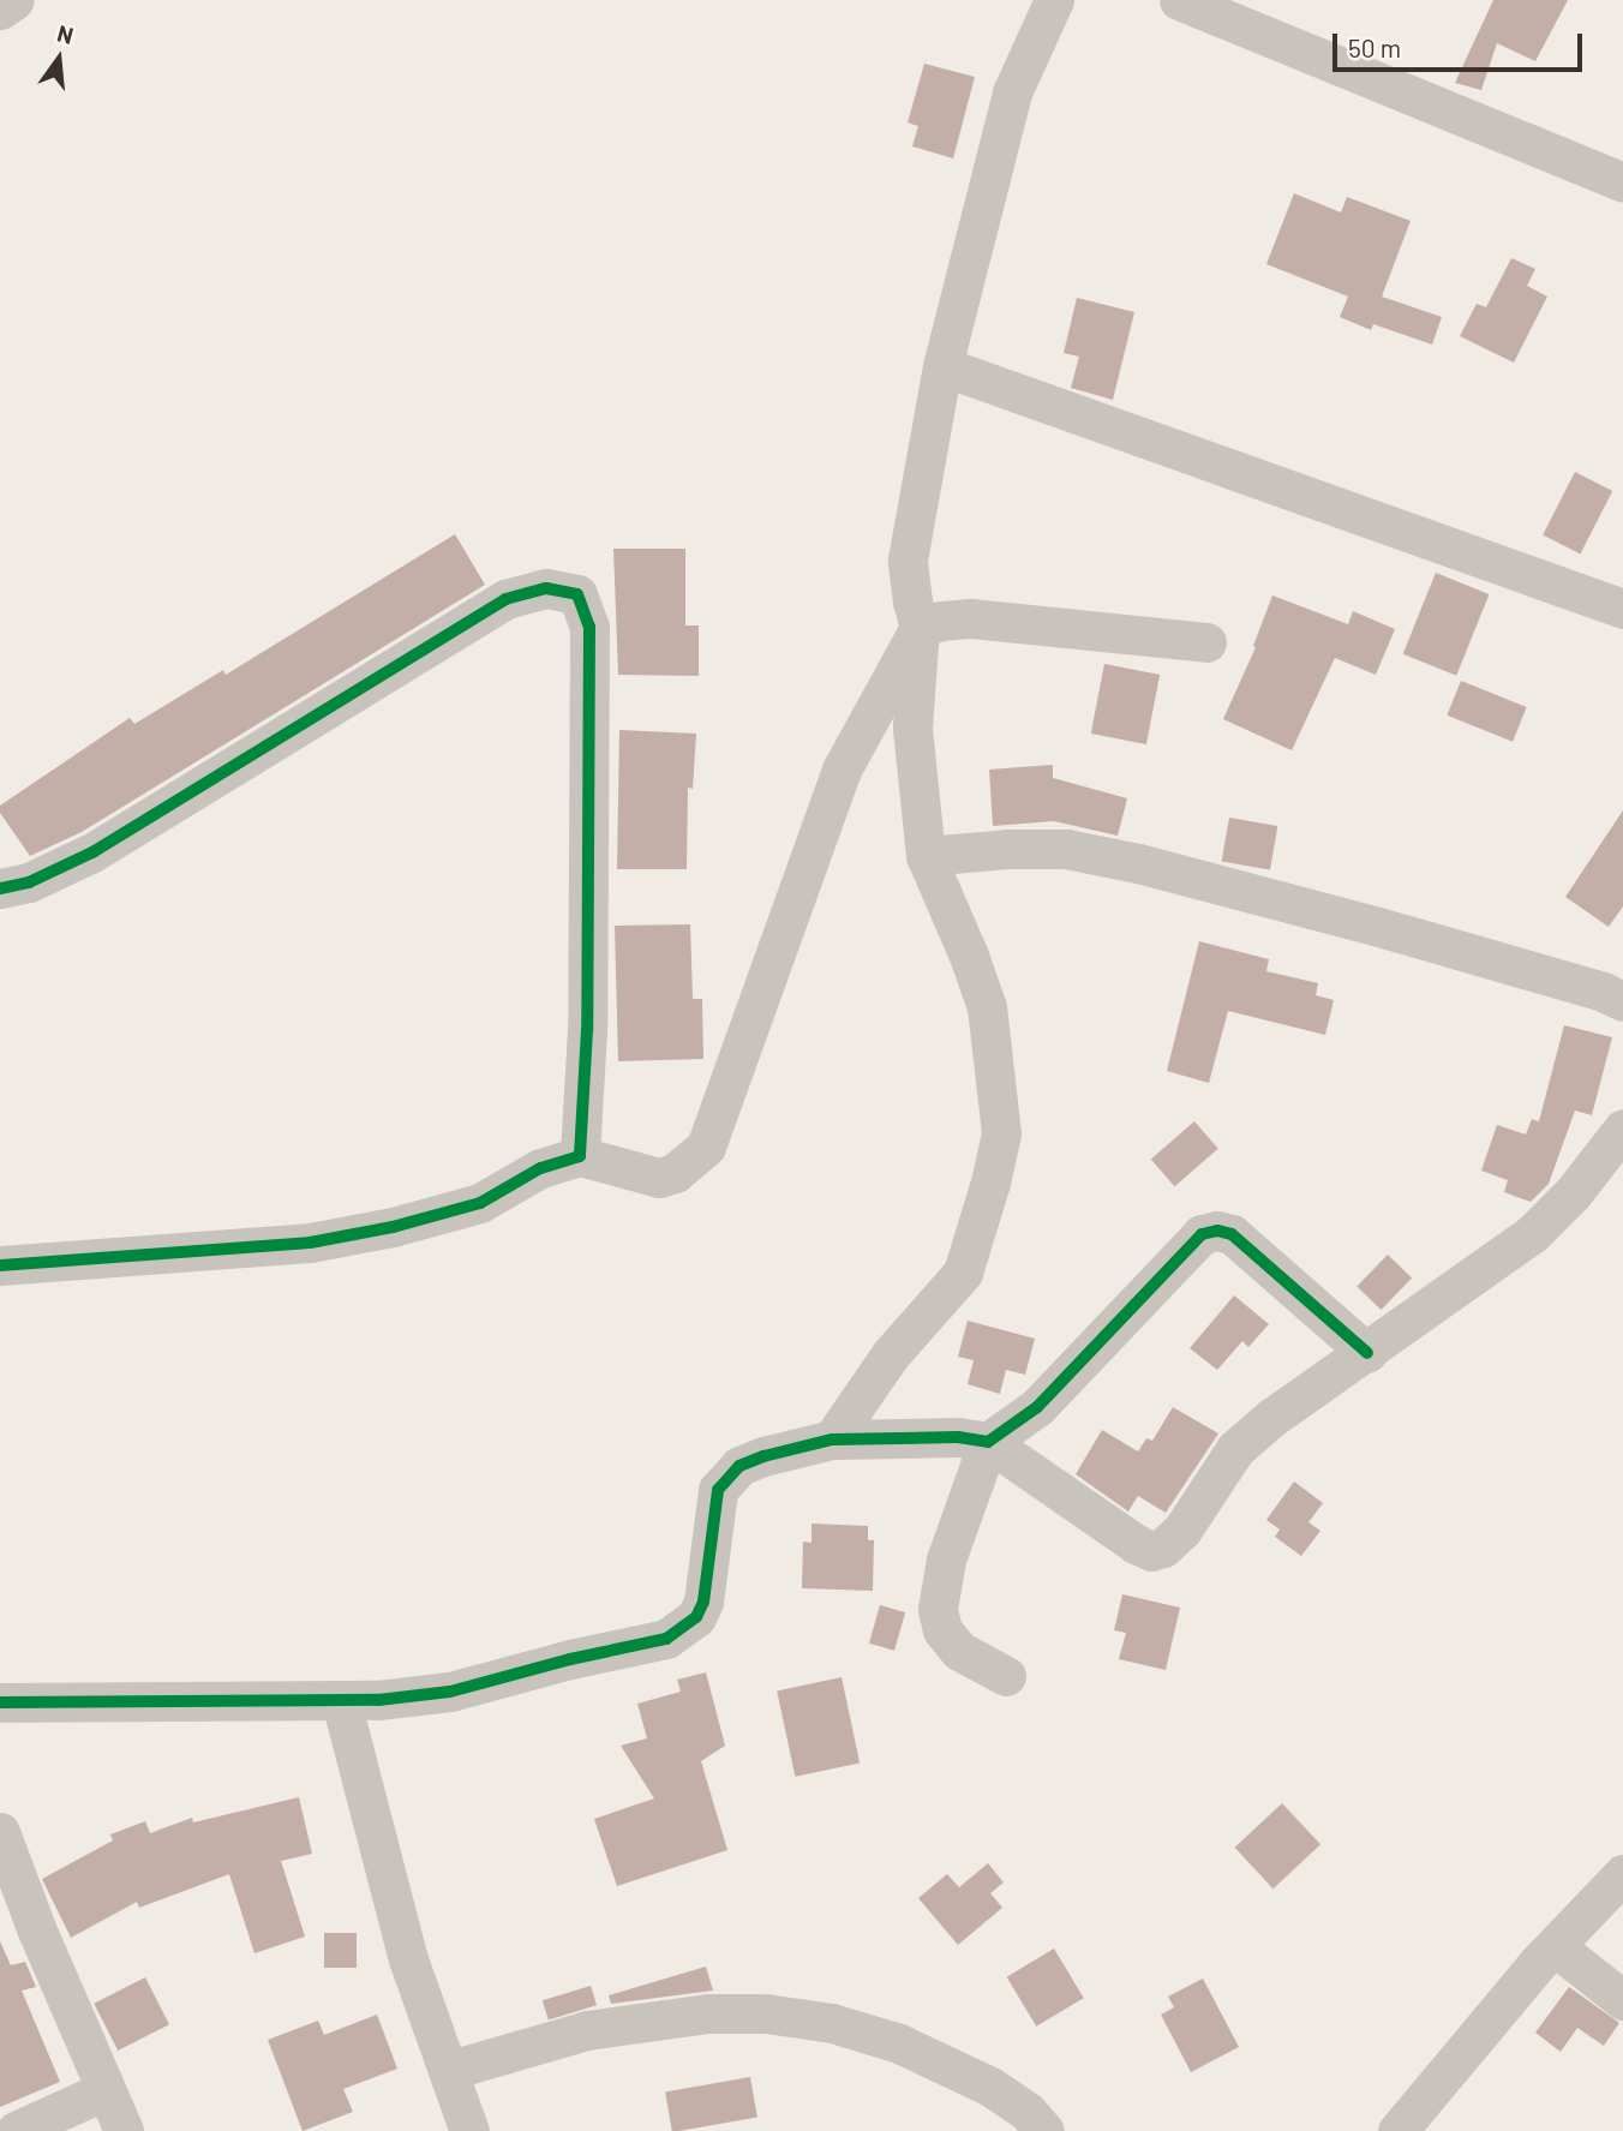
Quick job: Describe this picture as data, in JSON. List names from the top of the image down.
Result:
{
  "scale_bar": "50 m",
  "north": "top"
}
